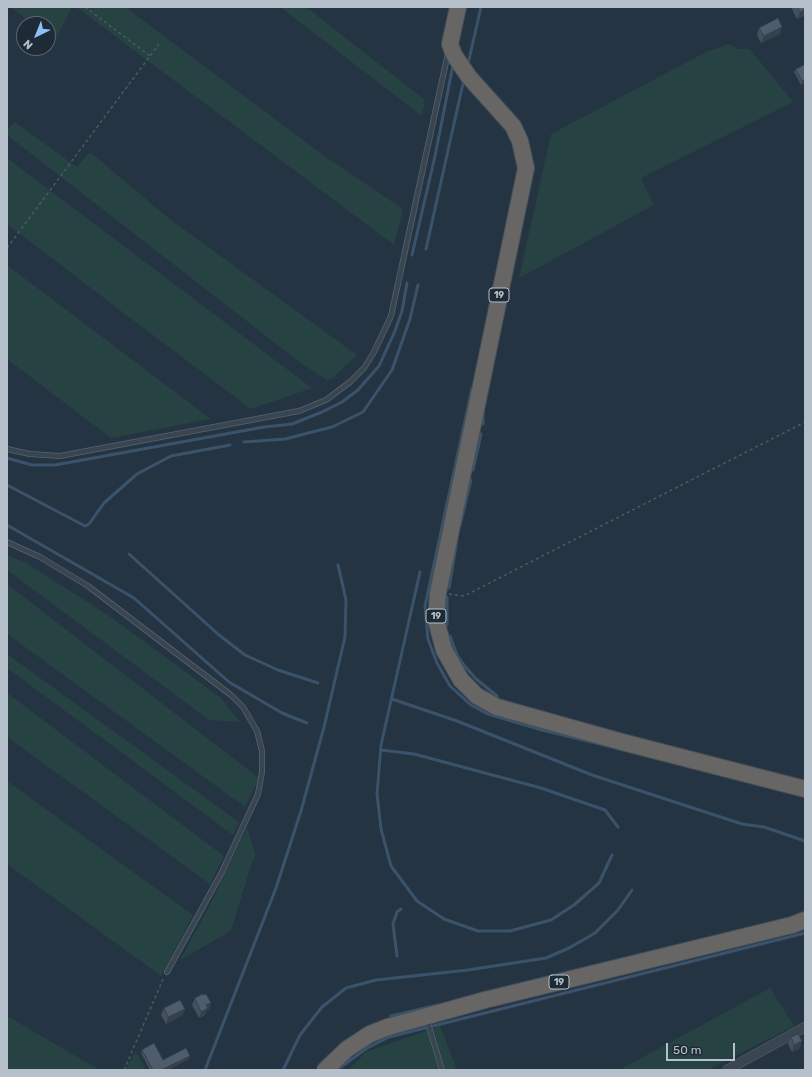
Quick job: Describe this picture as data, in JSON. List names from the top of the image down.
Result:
{
  "streets": {
    "highway": ["19"]
  },
  "scale_bar": "50 m",
  "north": "bottom left"
}
